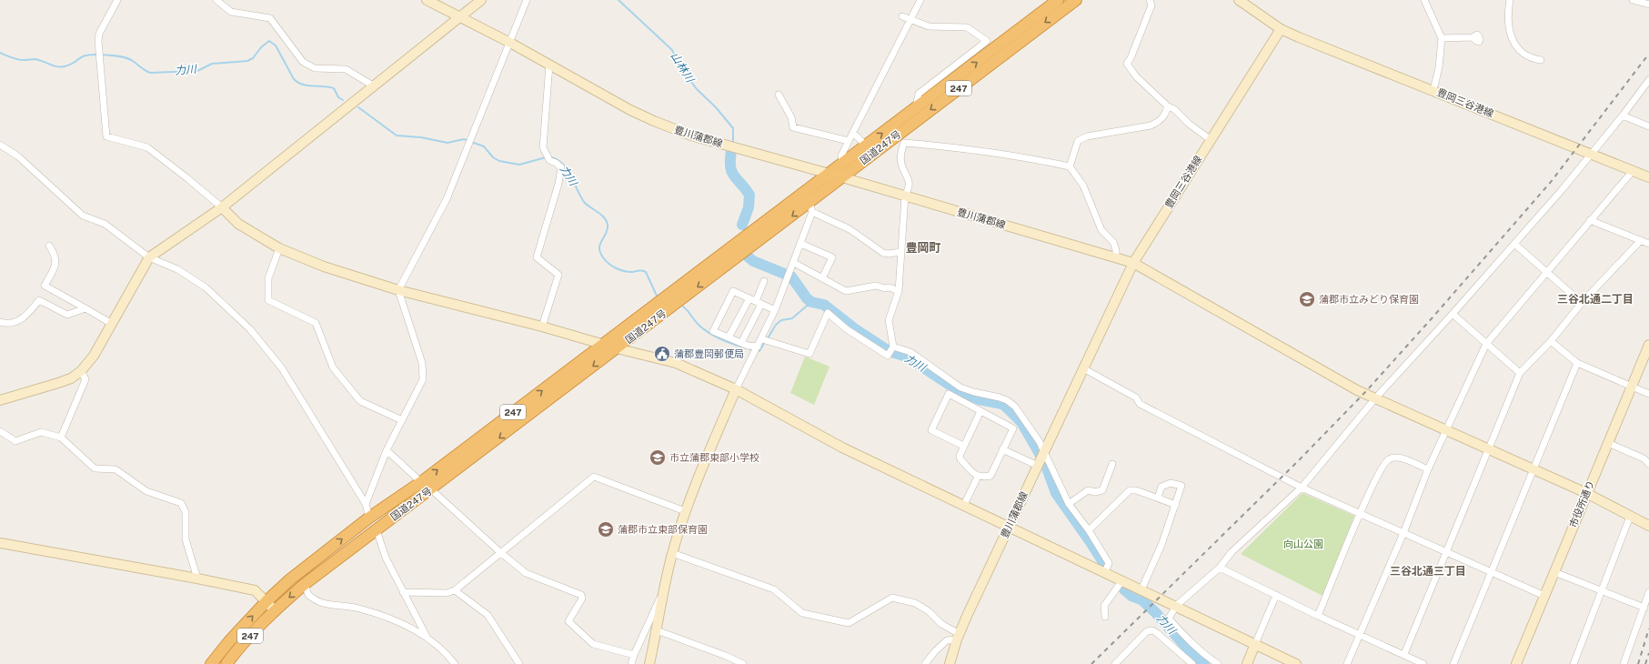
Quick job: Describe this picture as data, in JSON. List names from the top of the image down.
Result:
{
  "streets": {
    "highway": ["247", "国道247号"],
    "street": ["豊岡三谷港線", "豊川蒲郡線", "市役所通り"]
  },
  "crossings": [
    ["豊岡三谷港線", "豊川蒲郡線"],
    ["豊川蒲郡線", "国道247号"]
  ],
  "districts": ["豊岡町", "三谷北通二丁目", "三谷北通三丁目"],
  "water": ["山林川", "力川"],
  "parks": ["向山公園"],
  "places": {
    "school or university": ["蒲郡市立みどり保育園", "市立蒲郡東部小学校", "蒲郡市立東部保育園"],
    "public building": ["蒲郡豊岡郵便局"]
  }
}
